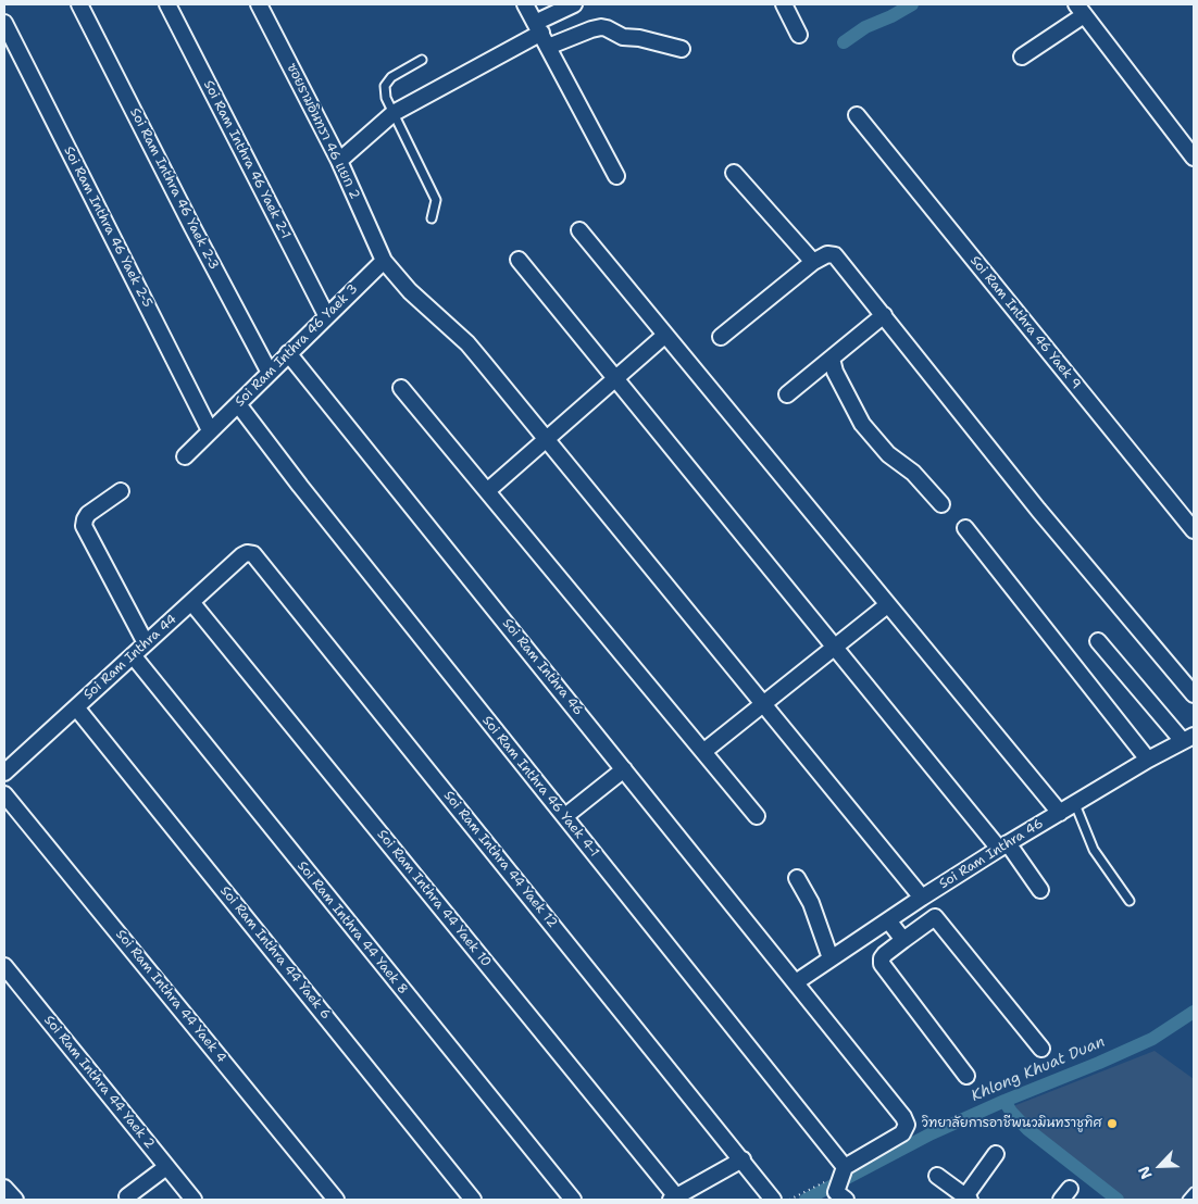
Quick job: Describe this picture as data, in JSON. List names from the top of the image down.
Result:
{
  "streets": {
    "street": [
      "ซอยรามอินทรา 46 แยก 2",
      "Soi Ram Inthra 46 Yaek 2-1",
      "Soi Ram Inthra 46 Yaek 2-3",
      "Soi Ram Inthra 46 Yaek 2-5",
      "Soi Ram Inthra 46 Yaek 9",
      "Soi Ram Inthra 46 Yaek 3",
      "Soi Ram Inthra 44",
      "Soi Ram Inthra 46",
      "Soi Ram Inthra 46 Yaek 4-1",
      "Soi Ram Inthra 44 Yaek 12",
      "Soi Ram Inthra 44 Yaek 10",
      "Soi Ram Inthra 44 Yaek 8",
      "Soi Ram Inthra 44 Yaek 6",
      "Soi Ram Inthra 44 Yaek 4",
      "Soi Ram Inthra 44 Yaek 2"
    ]
  },
  "crossings": [
    ["ซอยรามอินทรา 46 แยก 2", "Soi Ram Inthra 46 Yaek 3"],
    ["ซอยรามอินทรา 46 แยก 2", "Soi Ram Inthra 46"],
    ["Soi Ram Inthra 46 Yaek 2-1", "Soi Ram Inthra 46 Yaek 3"],
    ["Soi Ram Inthra 46 Yaek 2-3", "Soi Ram Inthra 46 Yaek 3"],
    ["Soi Ram Inthra 46 Yaek 2-5", "Soi Ram Inthra 46 Yaek 3"],
    ["Soi Ram Inthra 46 Yaek 3", "Soi Ram Inthra 46"],
    ["Soi Ram Inthra 46 Yaek 3", "Soi Ram Inthra 46 Yaek 4-1"],
    ["Soi Ram Inthra 44", "Soi Ram Inthra 44 Yaek 12"],
    ["Soi Ram Inthra 44", "Soi Ram Inthra 44 Yaek 10"],
    ["Soi Ram Inthra 44", "Soi Ram Inthra 44 Yaek 8"],
    ["Soi Ram Inthra 44", "Soi Ram Inthra 44 Yaek 6"],
    ["Soi Ram Inthra 46", "Soi Ram Inthra 46 Yaek 4-1"]
  ],
  "water": ["Khlong Khuat Duan"],
  "places": ["วิทยาลัยการอาชีพนวมินทราชูทิศ"],
  "north": "bottom left"
}
